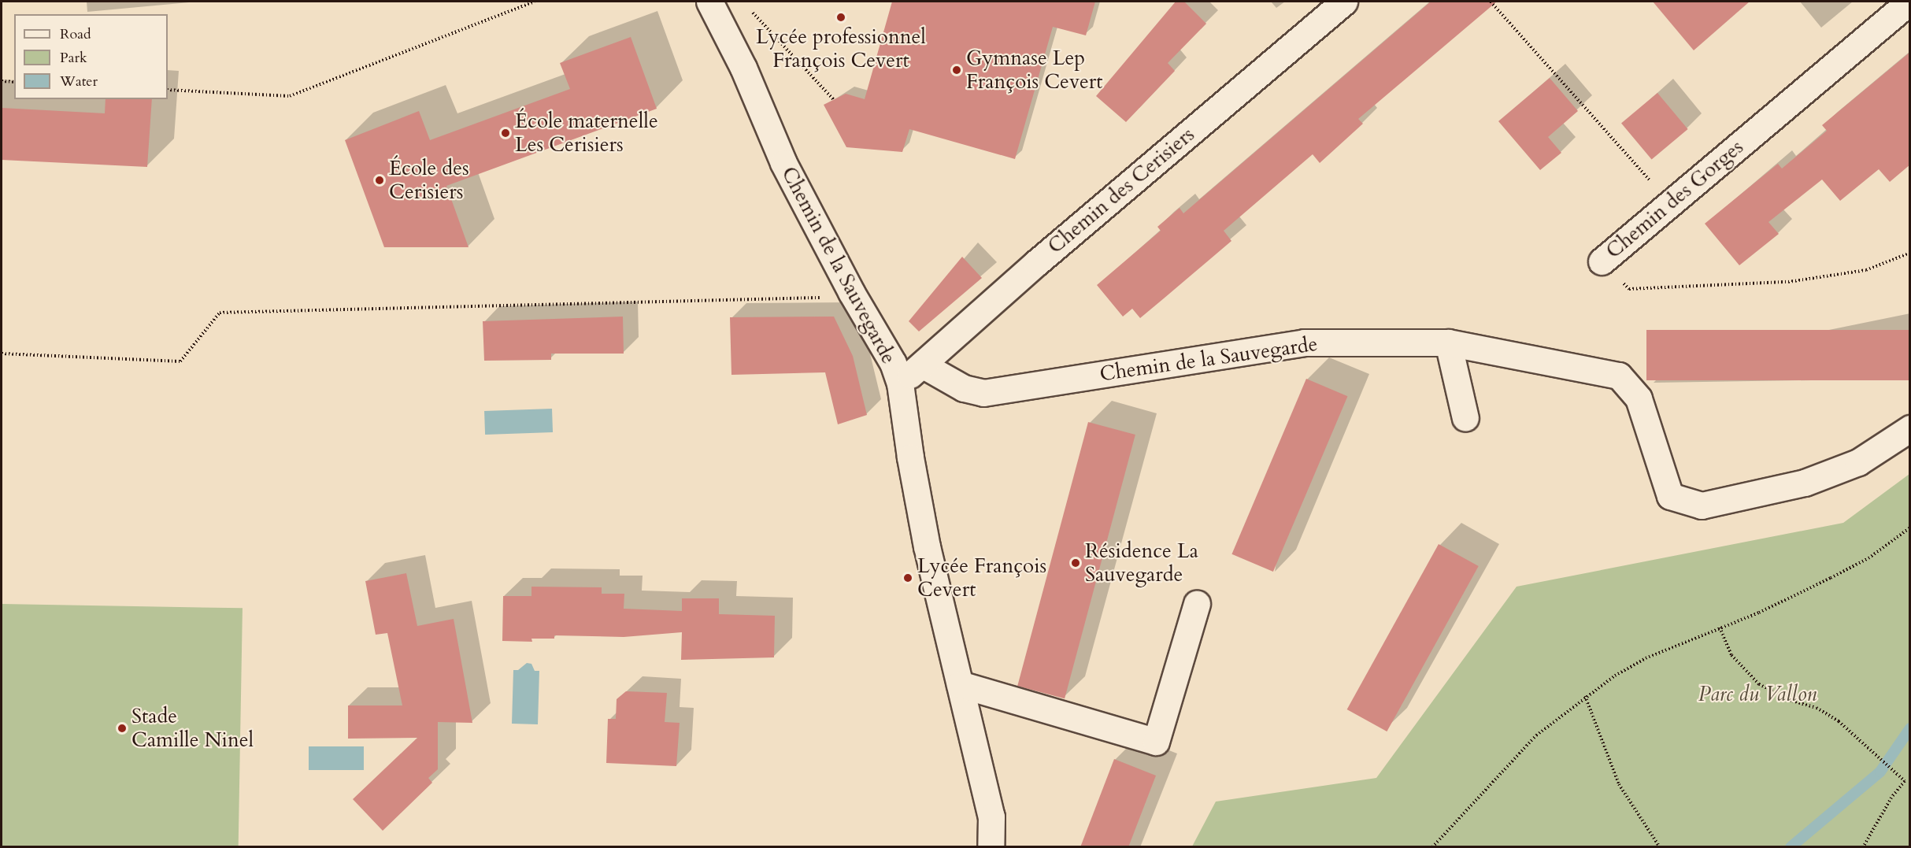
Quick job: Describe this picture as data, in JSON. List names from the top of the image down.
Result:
{
  "streets": {
    "street": ["Chemin des Cerisiers", "Chemin des Gorges", "Chemin de la Sauvegarde"]
  },
  "crossings": [
    ["Chemin des Cerisiers", "Chemin de la Sauvegarde"]
  ],
  "parks": ["Parc du Vallon"],
  "places": [
    "Lycée professionnel François Cevert",
    "Gymnase Lep François Cevert",
    "École maternelle Les Cerisiers",
    "École des Cerisiers",
    "Résidence La Sauvegarde",
    "Lycée François Cevert",
    "Stade Camille Ninel"
  ],
  "legend": ["Road", "Park", "Water"]
}
